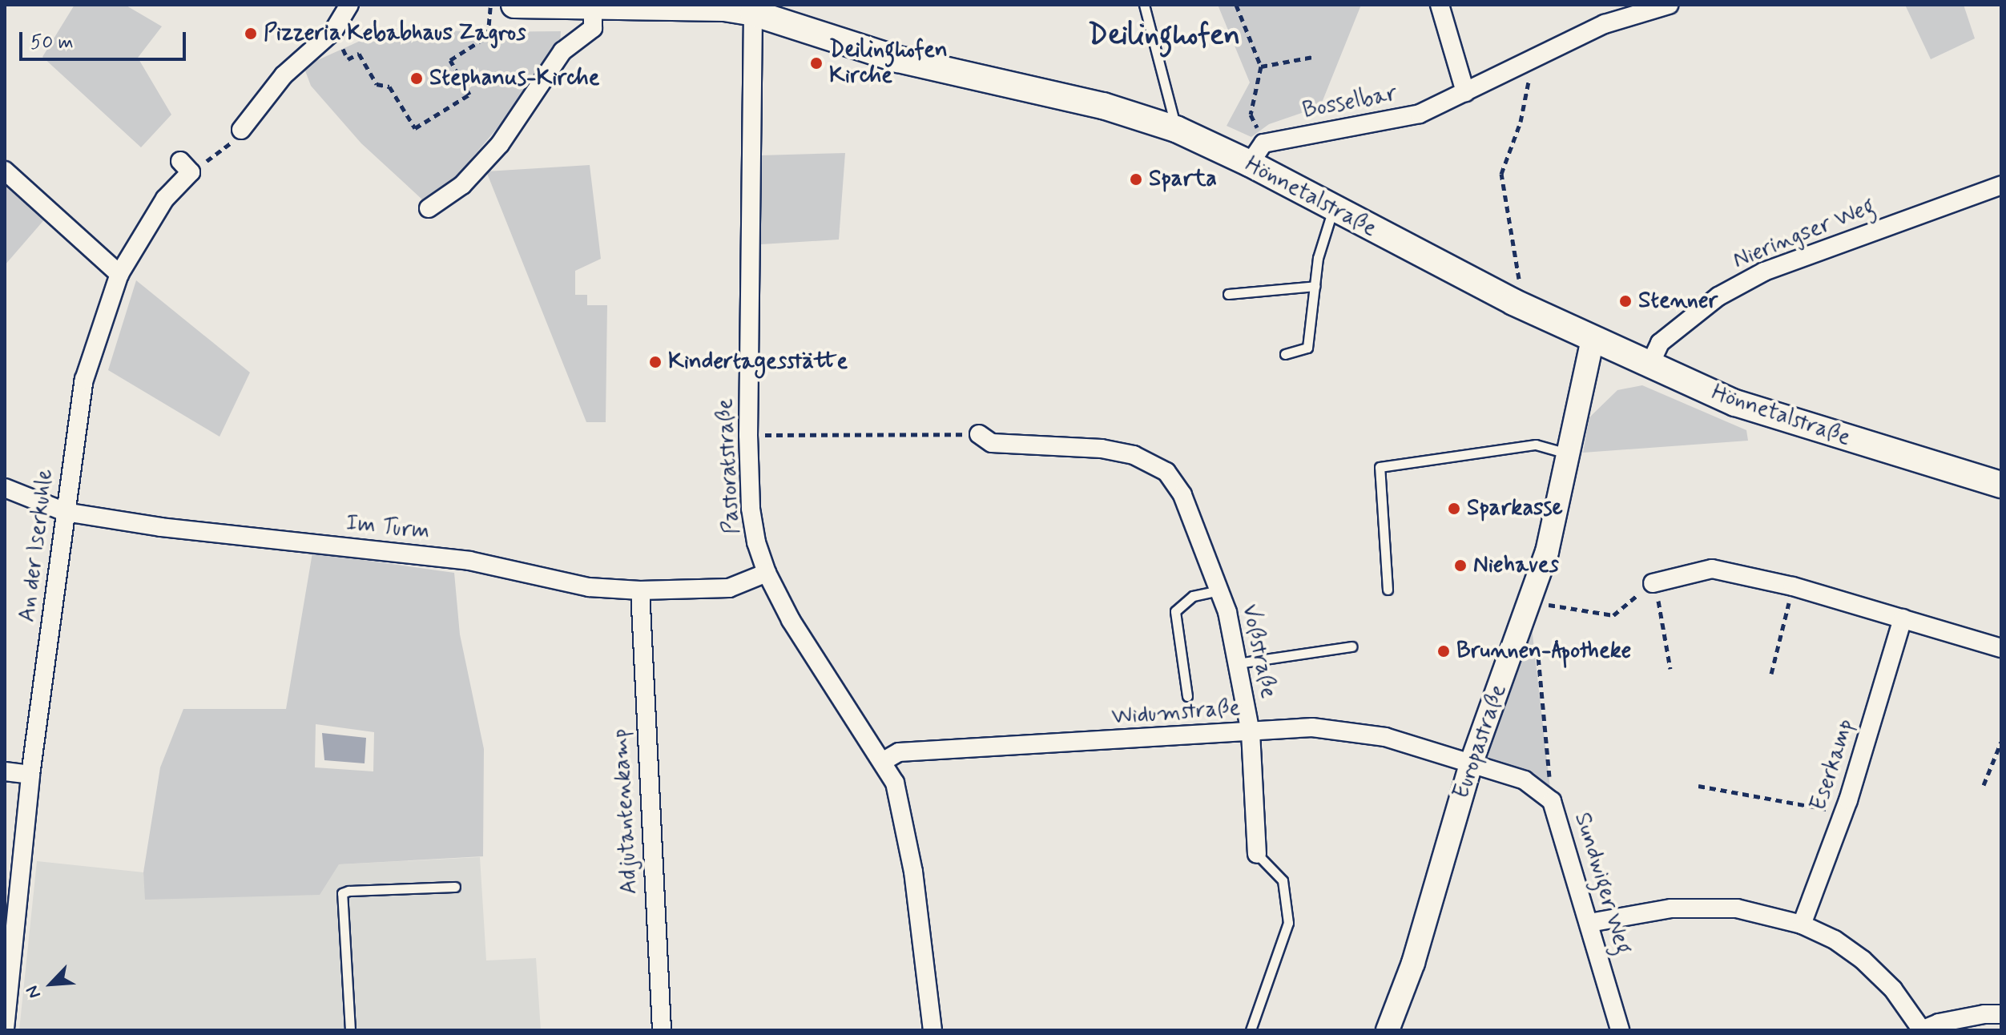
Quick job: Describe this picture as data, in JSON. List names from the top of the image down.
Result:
{
  "streets": {
    "main road": ["Hönnetalstraße"],
    "street": [
      "Bosselbar",
      "Nieringser Weg",
      "Pastoratstraße",
      "Im Turm",
      "An der Iserkuhle",
      "Voßstraße",
      "Widumstraße",
      "Europastraße",
      "Eserkamp",
      "Adjutantenkamp",
      "Sundwiger Weg"
    ]
  },
  "crossings": [
    ["Bosselbar", "Hönnetalstraße"],
    ["Hönnetalstraße", "Nieringser Weg"],
    ["Hönnetalstraße", "Pastoratstraße"],
    ["Hönnetalstraße", "Europastraße"],
    ["Pastoratstraße", "Im Turm"],
    ["Pastoratstraße", "Widumstraße"],
    ["Im Turm", "An der Iserkuhle"],
    ["Im Turm", "Adjutantenkamp"],
    ["Voßstraße", "Widumstraße"],
    ["Widumstraße", "Europastraße"],
    ["Widumstraße", "Sundwiger Weg"],
    ["Europastraße", "Sundwiger Weg"]
  ],
  "districts": ["Deilinghofen"],
  "places": [
    "Pizzeria Kebabhaus Zagros",
    "Deilinghofen Kirche",
    "Stephanus-Kirche",
    "Sparta",
    "Stenner",
    "Kindertagesstätte",
    "Sparkasse",
    "Niehaves",
    "Brunnen-Apotheke"
  ],
  "scale_bar": "50 m",
  "north": "bottom left"
}
